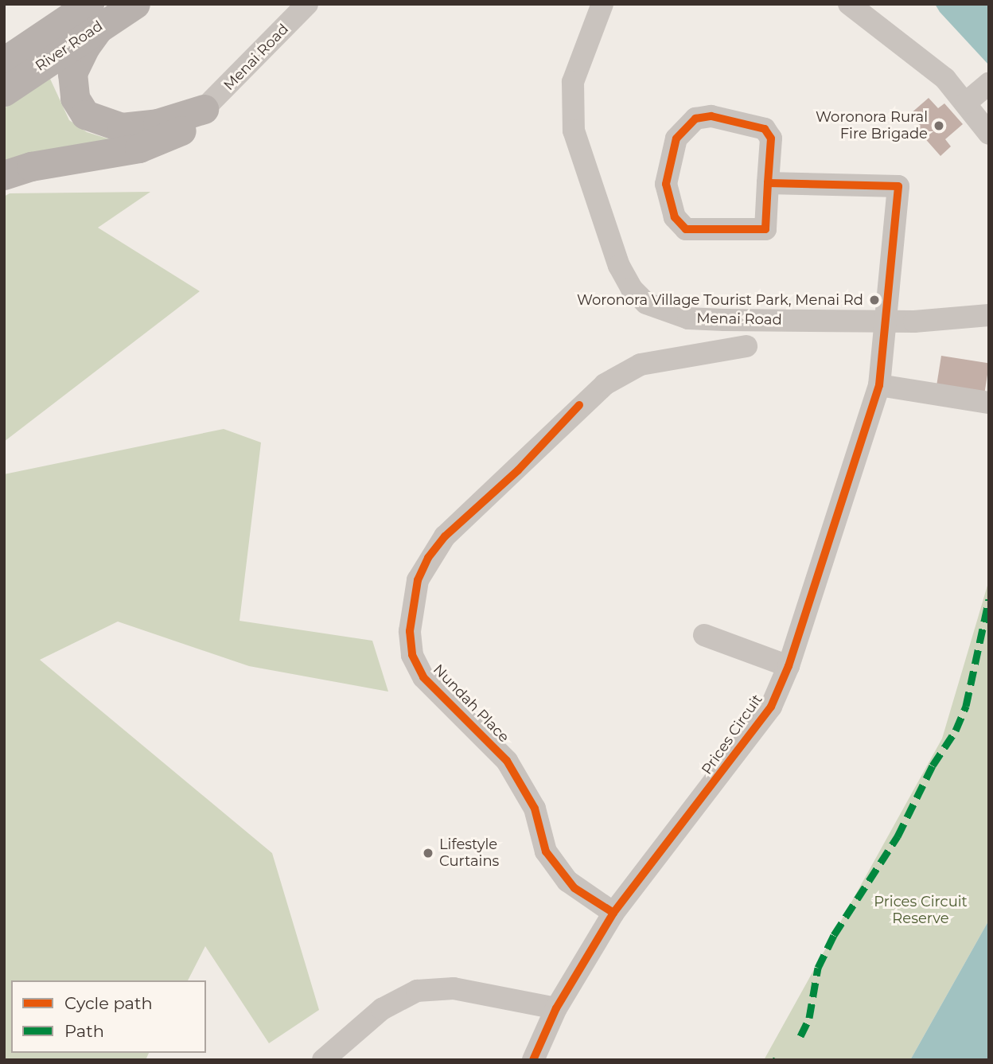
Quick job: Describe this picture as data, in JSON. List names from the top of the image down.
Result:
{
  "streets": {
    "main road": ["River Road"],
    "street": ["Menai Road", "Nundah Place", "Prices Circuit"]
  },
  "crossings": [
    ["Menai Road", "Prices Circuit"],
    ["Nundah Place", "Prices Circuit"]
  ],
  "parks": ["Prices Circuit Reserve"],
  "places": ["Woronora Rural Fire Brigade", "Woronora Village Tourist Park, Menai Rd", "Lifestyle Curtains"],
  "legend": ["Cycle path", "Path"]
}
